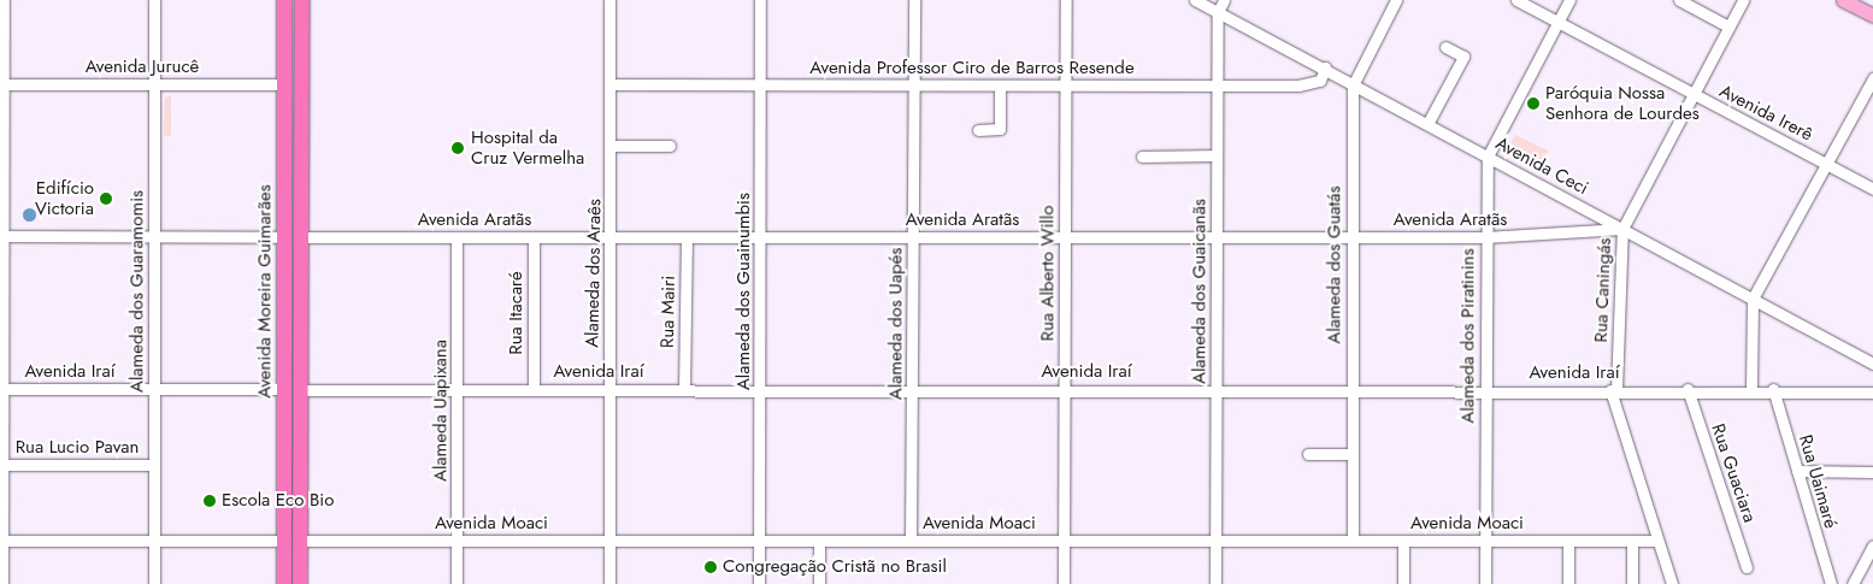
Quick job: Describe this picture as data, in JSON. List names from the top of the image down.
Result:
{
  "streets": {
    "highway": ["Avenida Moreira Guimarães"],
    "street": [
      "Avenida Jurucê",
      "Avenida Professor Ciro de Barros Resende",
      "Avenida Irerê",
      "Avenida Ceci",
      "Avenida Aratãs",
      "Alameda dos Guatás",
      "Alameda dos Araês",
      "Rua Alberto Willo",
      "Rua Caningás",
      "Alameda dos Guaramomis",
      "Alameda dos Guainumbis",
      "Alameda dos Guaicanãs",
      "Rua Mairi",
      "Rua Itacaré",
      "Alameda dos Uapés",
      "Alameda dos Piratinins",
      "Avenida Iraí",
      "Alameda Uapixana",
      "Rua Lucio Pavan",
      "Rua Guaciara",
      "Rua Uaimaré",
      "Avenida Moaci"
    ]
  },
  "crossings": [
    ["Avenida Jurucê", "Alameda dos Guaramomis"],
    ["Avenida Jurucê", "Avenida Moreira Guimarães"],
    ["Avenida Professor Ciro de Barros Resende", "Avenida Ceci"],
    ["Avenida Professor Ciro de Barros Resende", "Alameda dos Araês"],
    ["Avenida Professor Ciro de Barros Resende", "Rua Alberto Willo"],
    ["Avenida Professor Ciro de Barros Resende", "Alameda dos Guainumbis"],
    ["Avenida Professor Ciro de Barros Resende", "Alameda dos Guaicanãs"],
    ["Avenida Professor Ciro de Barros Resende", "Alameda dos Uapés"],
    ["Avenida Irerê", "Alameda dos Piratinins"],
    ["Avenida Ceci", "Avenida Aratãs"],
    ["Avenida Ceci", "Alameda dos Guatás"],
    ["Avenida Ceci", "Rua Caningás"],
    ["Avenida Ceci", "Alameda dos Guaicanãs"],
    ["Avenida Ceci", "Alameda dos Piratinins"],
    ["Avenida Aratãs", "Alameda dos Guatás"],
    ["Avenida Aratãs", "Alameda dos Araês"],
    ["Avenida Aratãs", "Rua Alberto Willo"],
    ["Avenida Aratãs", "Rua Caningás"],
    ["Avenida Aratãs", "Avenida Moreira Guimarães"],
    ["Avenida Aratãs", "Alameda dos Guainumbis"],
    ["Avenida Aratãs", "Alameda dos Guaicanãs"],
    ["Avenida Aratãs", "Rua Mairi"],
    ["Avenida Aratãs", "Rua Itacaré"],
    ["Avenida Aratãs", "Alameda dos Uapés"],
    ["Avenida Aratãs", "Alameda dos Piratinins"],
    ["Avenida Aratãs", "Alameda Uapixana"],
    ["Alameda dos Guatás", "Avenida Iraí"],
    ["Alameda dos Guatás", "Avenida Moaci"],
    ["Alameda dos Araês", "Avenida Iraí"],
    ["Alameda dos Araês", "Avenida Moaci"],
    ["Rua Alberto Willo", "Avenida Iraí"],
    ["Rua Alberto Willo", "Avenida Moaci"],
    ["Rua Caningás", "Avenida Iraí"],
    ["Rua Caningás", "Avenida Moaci"],
    ["Alameda dos Guaramomis", "Avenida Iraí"],
    ["Alameda dos Guaramomis", "Rua Lucio Pavan"],
    ["Alameda dos Guaramomis", "Avenida Moaci"],
    ["Avenida Moreira Guimarães", "Avenida Iraí"],
    ["Avenida Moreira Guimarães", "Avenida Moaci"],
    ["Alameda dos Guainumbis", "Avenida Iraí"],
    ["Alameda dos Guainumbis", "Avenida Moaci"],
    ["Alameda dos Guaicanãs", "Avenida Iraí"],
    ["Alameda dos Guaicanãs", "Avenida Moaci"],
    ["Rua Mairi", "Avenida Iraí"],
    ["Rua Itacaré", "Avenida Iraí"],
    ["Alameda dos Uapés", "Avenida Iraí"],
    ["Alameda dos Uapés", "Avenida Moaci"],
    ["Alameda dos Piratinins", "Avenida Iraí"],
    ["Alameda dos Piratinins", "Avenida Moaci"],
    ["Avenida Iraí", "Alameda Uapixana"],
    ["Avenida Iraí", "Rua Guaciara"],
    ["Avenida Iraí", "Rua Uaimaré"],
    ["Alameda Uapixana", "Avenida Moaci"]
  ],
  "places": [
    "Paróquia Nossa Senhora de Lourdes",
    "Hospital da Cruz Vermelha",
    "Edifício Victoria",
    "Escola Eco Bio",
    "Congregação Cristã no Brasil"
  ]
}
